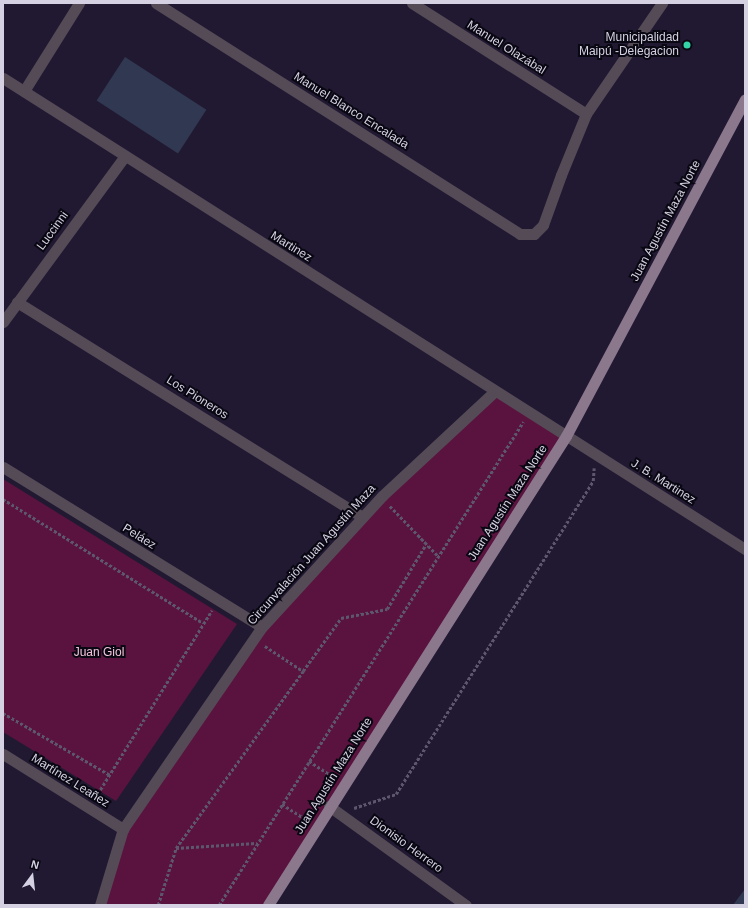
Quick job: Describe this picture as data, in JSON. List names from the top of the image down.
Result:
{
  "streets": {
    "main road": ["Juan Agustín Maza Norte"],
    "street": [
      "Manuel Olazábal",
      "Manuel Blanco Encalada",
      "Luccinni",
      "Martinez",
      "Los Pioneros",
      "J. B. Martinez",
      "Peláez",
      "Circunvalación Juan Agustín Maza",
      "Martínez Leañez",
      "Dionisio Herrero"
    ]
  },
  "crossings": [
    ["Manuel Olazábal", "Manuel Blanco Encalada"],
    ["Juan Agustín Maza Norte", "Martinez"],
    ["Juan Agustín Maza Norte", "J. B. Martinez"],
    ["Juan Agustín Maza Norte", "Dionisio Herrero"],
    ["Luccinni", "Martinez"],
    ["Luccinni", "Los Pioneros"],
    ["Martinez", "J. B. Martinez"],
    ["Martinez", "Circunvalación Juan Agustín Maza"],
    ["Los Pioneros", "Circunvalación Juan Agustín Maza"],
    ["Peláez", "Circunvalación Juan Agustín Maza"],
    ["Circunvalación Juan Agustín Maza", "Martínez Leañez"]
  ],
  "parks": ["Juan Giol"],
  "places": ["Municipalidad Maipú -Delegacion"],
  "north": "top"
}
